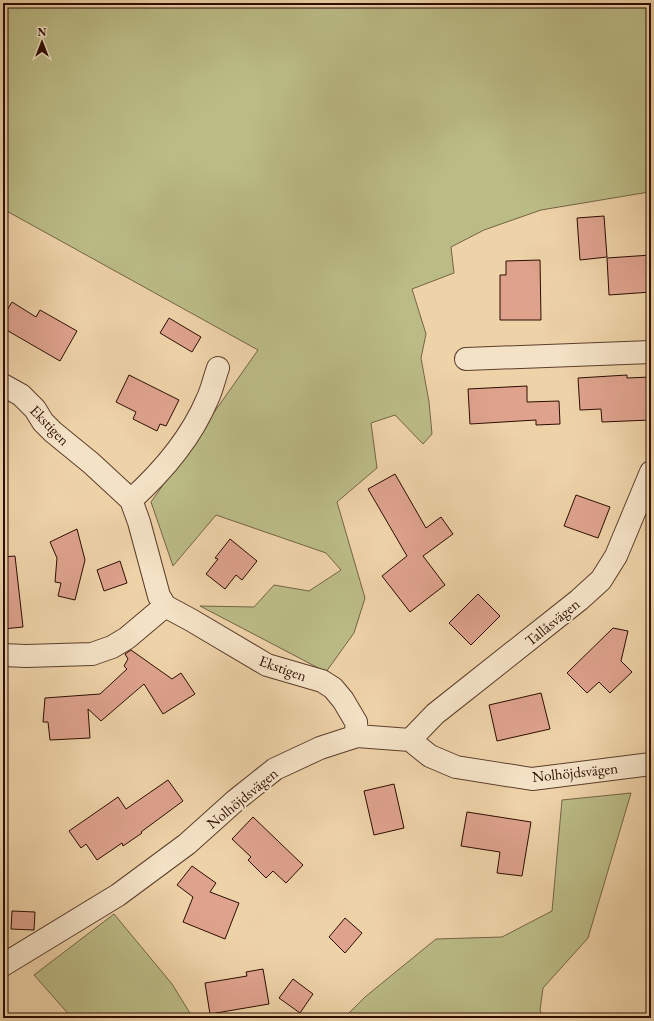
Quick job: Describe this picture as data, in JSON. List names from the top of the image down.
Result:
{
  "streets": {
    "street": ["Ekstigen", "Tallåsvägen", "Nolhöjdsvägen"]
  },
  "crossings": [
    ["Ekstigen", "Nolhöjdsvägen"],
    ["Tallåsvägen", "Nolhöjdsvägen"]
  ],
  "north": "top"
}
